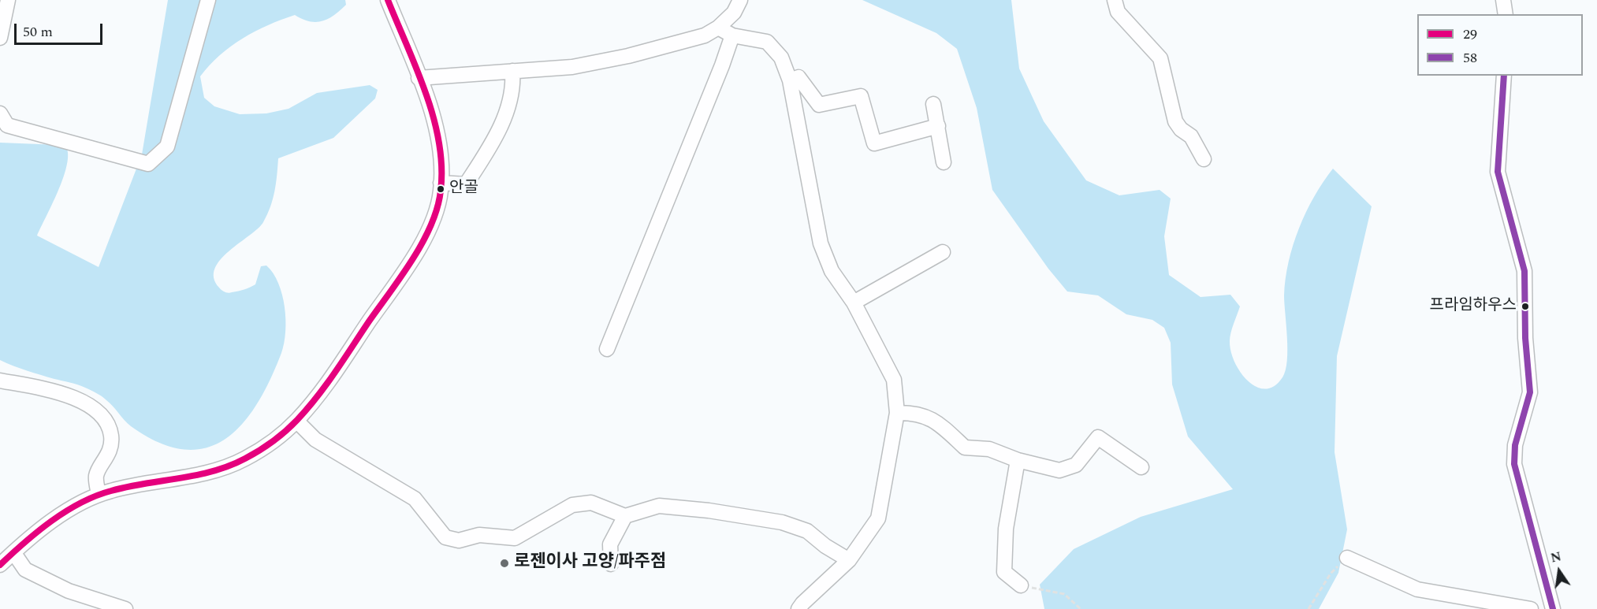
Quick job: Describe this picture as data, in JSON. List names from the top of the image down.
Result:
{
  "places": ["안골", "프라임하우스", "로젠이사 고양/파주점"],
  "lines": ["transit line 29", "transit line 58"],
  "legend": ["29", "58"],
  "scale_bar": "50 m",
  "north": "top"
}
